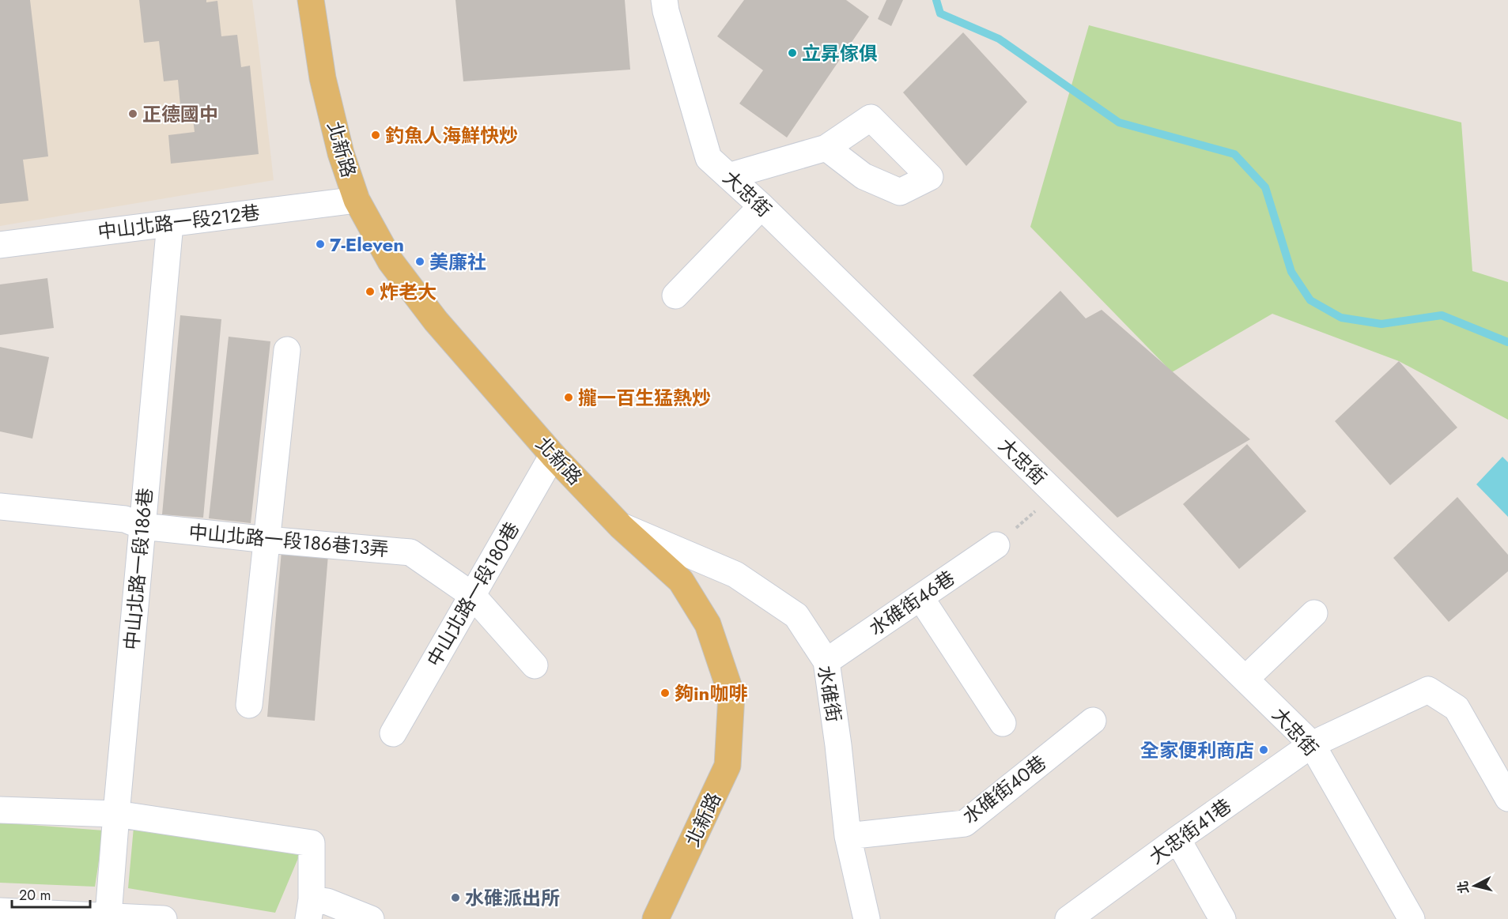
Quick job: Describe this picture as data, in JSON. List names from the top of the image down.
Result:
{
  "streets": {
    "main road": ["北新路"],
    "street": [
      "大忠街",
      "中山北路一段212巷",
      "中山北路一段186巷13弄",
      "中山北路一段186巷",
      "中山北路一段180巷",
      "水碓街46巷",
      "水碓街",
      "水碓街40巷",
      "大忠街41巷"
    ]
  },
  "crossings": [
    ["北新路", "中山北路一段212巷"],
    ["北新路", "中山北路一段180巷"],
    ["北新路", "水碓街"],
    ["大忠街", "大忠街41巷"],
    ["中山北路一段212巷", "中山北路一段186巷"],
    ["中山北路一段186巷13弄", "中山北路一段186巷"],
    ["中山北路一段186巷13弄", "中山北路一段180巷"],
    ["水碓街46巷", "水碓街"],
    ["水碓街", "水碓街40巷"]
  ],
  "places": [
    "立昇傢俱",
    "正德國中",
    "釣魚人海鮮快炒",
    "7-Eleven",
    "美廉社",
    "炸老大",
    "攏一百生猛熱炒",
    "夠in咖啡",
    "全家便利商店",
    "水碓派出所"
  ],
  "scale_bar": "20 m",
  "north": "left"
}
